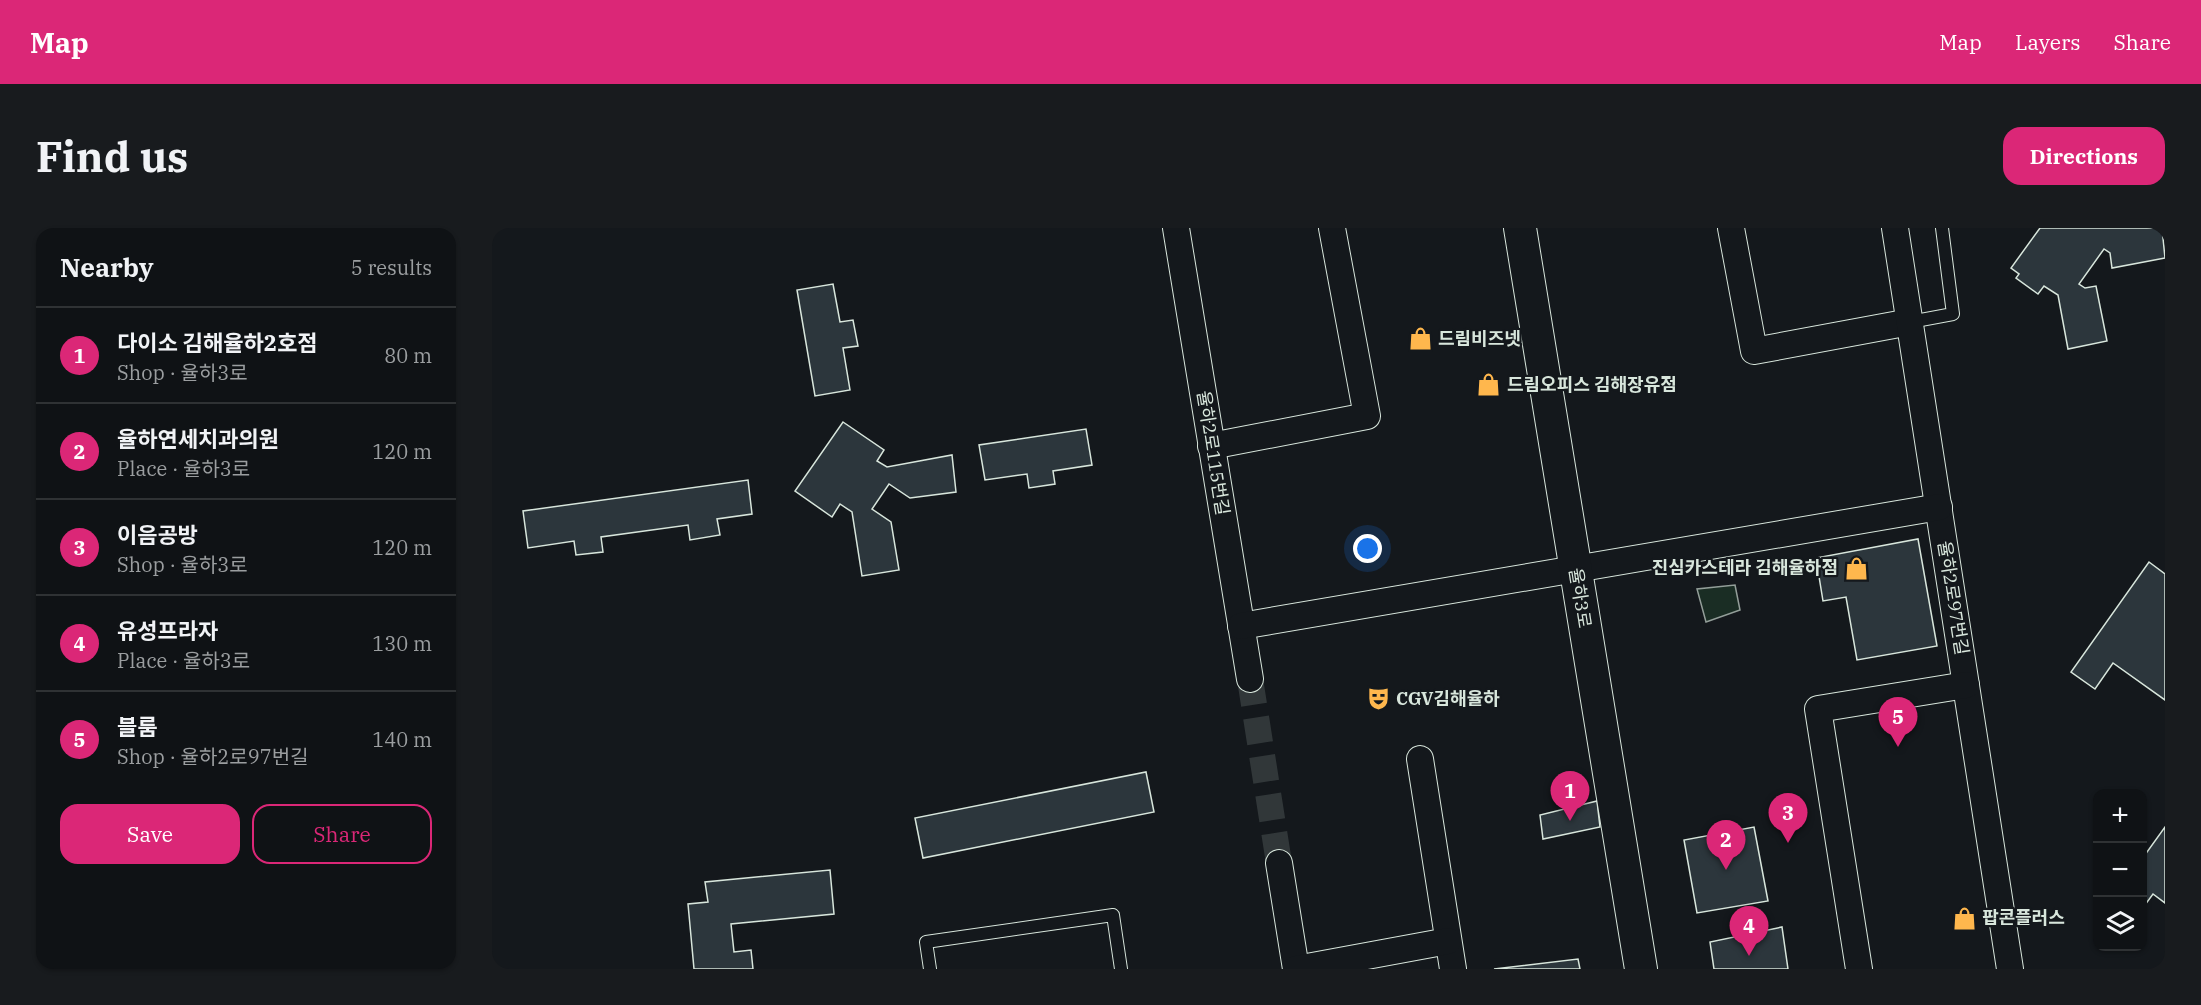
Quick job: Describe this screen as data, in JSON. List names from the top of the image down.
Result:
{
  "streets": {
    "street": ["율하2로115번길", "율하3로", "율하2로97번길"]
  },
  "places": {
    "shop": [
      "드림비즈넷",
      "드림오피스 김해장유점",
      "진심카스테라 김해율하점",
      "팝콘플러스"
    ],
    "theatre": ["CGV김해율하"]
  },
  "page": {
    "header": "Map",
    "nav": ["Map", "Layers", "Share"],
    "buttons": [
      "Directions",
      ["Save", "Share"]
    ],
    "title": "Find us",
    "heading": ["Nearby", "5 results"],
    "list": [
      {
        "mark": "1",
        "name": "다이소 김해율하2호점",
        "note": "Shop · 율하3로",
        "value": "80 m"
      },
      {
        "mark": "2",
        "name": "율하연세치과의원",
        "note": "Place · 율하3로",
        "value": "120 m"
      },
      {
        "mark": "3",
        "name": "이음공방",
        "note": "Shop · 율하3로",
        "value": "120 m"
      },
      {
        "mark": "4",
        "name": "유성프라자",
        "note": "Place · 율하3로",
        "value": "130 m"
      },
      {
        "mark": "5",
        "name": "블룸",
        "note": "Shop · 율하2로97번길",
        "value": "140 m"
      }
    ],
    "pins": [
      "5",
      "1",
      "3",
      "2",
      "4"
    ],
    "map_buttons": ["+", "−"]
  }
}
